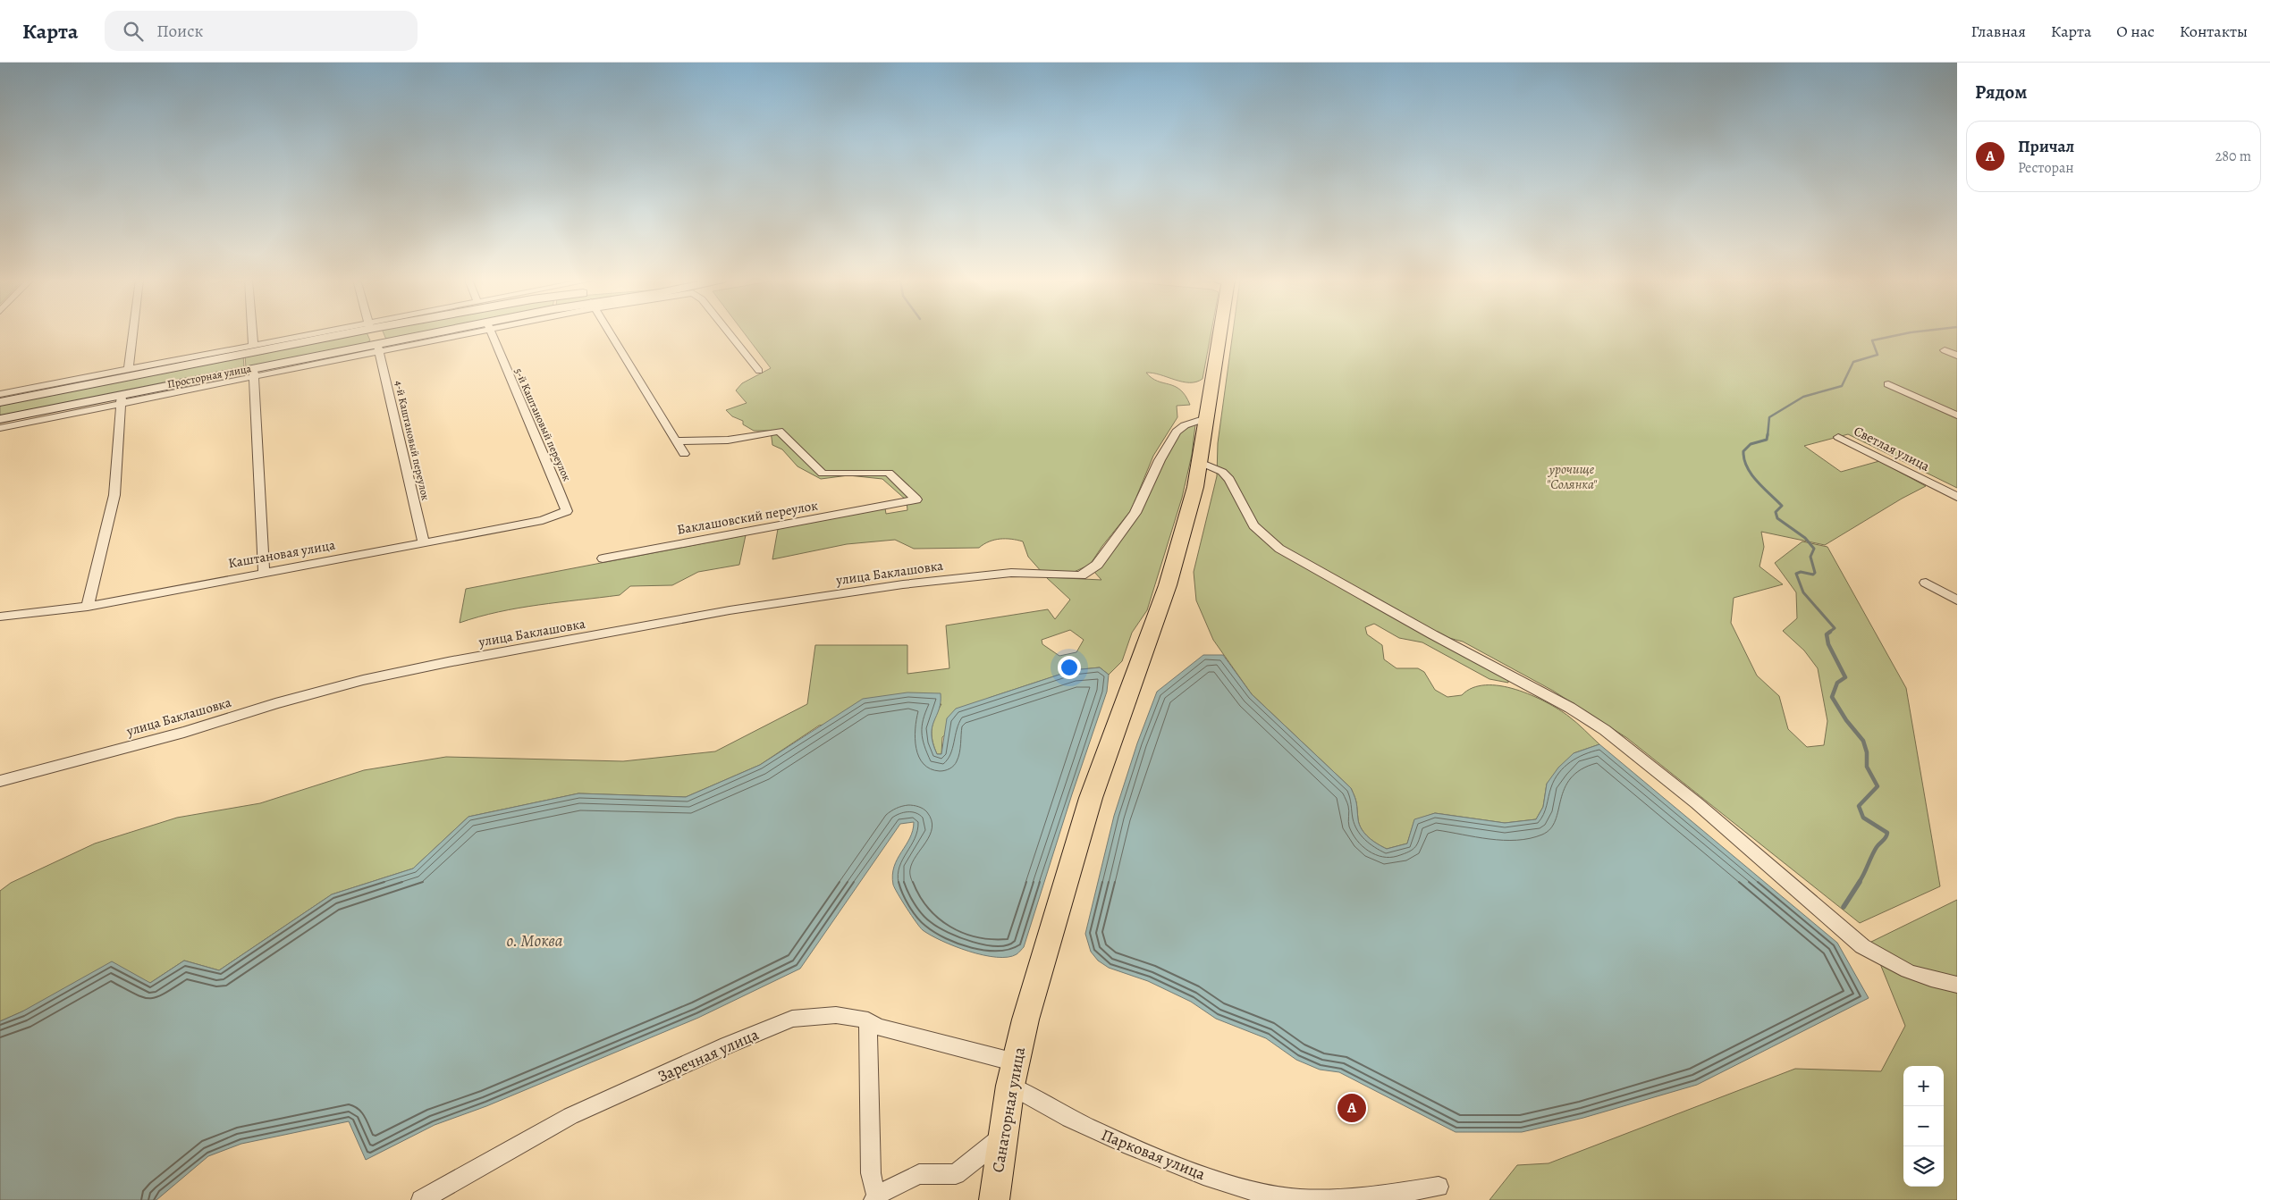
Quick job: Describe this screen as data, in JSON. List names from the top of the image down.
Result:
{
  "streets": {
    "main road": ["Просторная улица", "Санаторная улица"],
    "street": [
      "5-й Каштановый переулок",
      "4-й Каштановый переулок",
      "Светлая улица",
      "Баклашовский переулок",
      "Каштановая улица",
      "улица Баклашовка",
      "Заречная улица",
      "Парковая улица"
    ]
  },
  "crossings": [
    ["Просторная улица", "4-й Каштановый переулок"],
    ["5-й Каштановый переулок", "Каштановая улица"],
    ["4-й Каштановый переулок", "Каштановая улица"],
    ["улица Баклашовка", "Санаторная улица"],
    ["Заречная улица", "Санаторная улица"],
    ["Заречная улица", "Парковая улица"],
    ["Санаторная улица", "Парковая улица"]
  ],
  "water": ["о. Моква"],
  "parks": ["урочище \"Солянка\""],
  "page": {
    "header": "Карта",
    "search": "Поиск",
    "nav": [
      "Главная",
      "Карта",
      "О нас",
      "Контакты"
    ],
    "heading": "Рядом",
    "list": [
      {
        "mark": "A",
        "name": "Причал",
        "note": "Ресторан",
        "value": "280 m"
      }
    ],
    "map_buttons": ["+", "−"],
    "pins": "A"
  }
}
